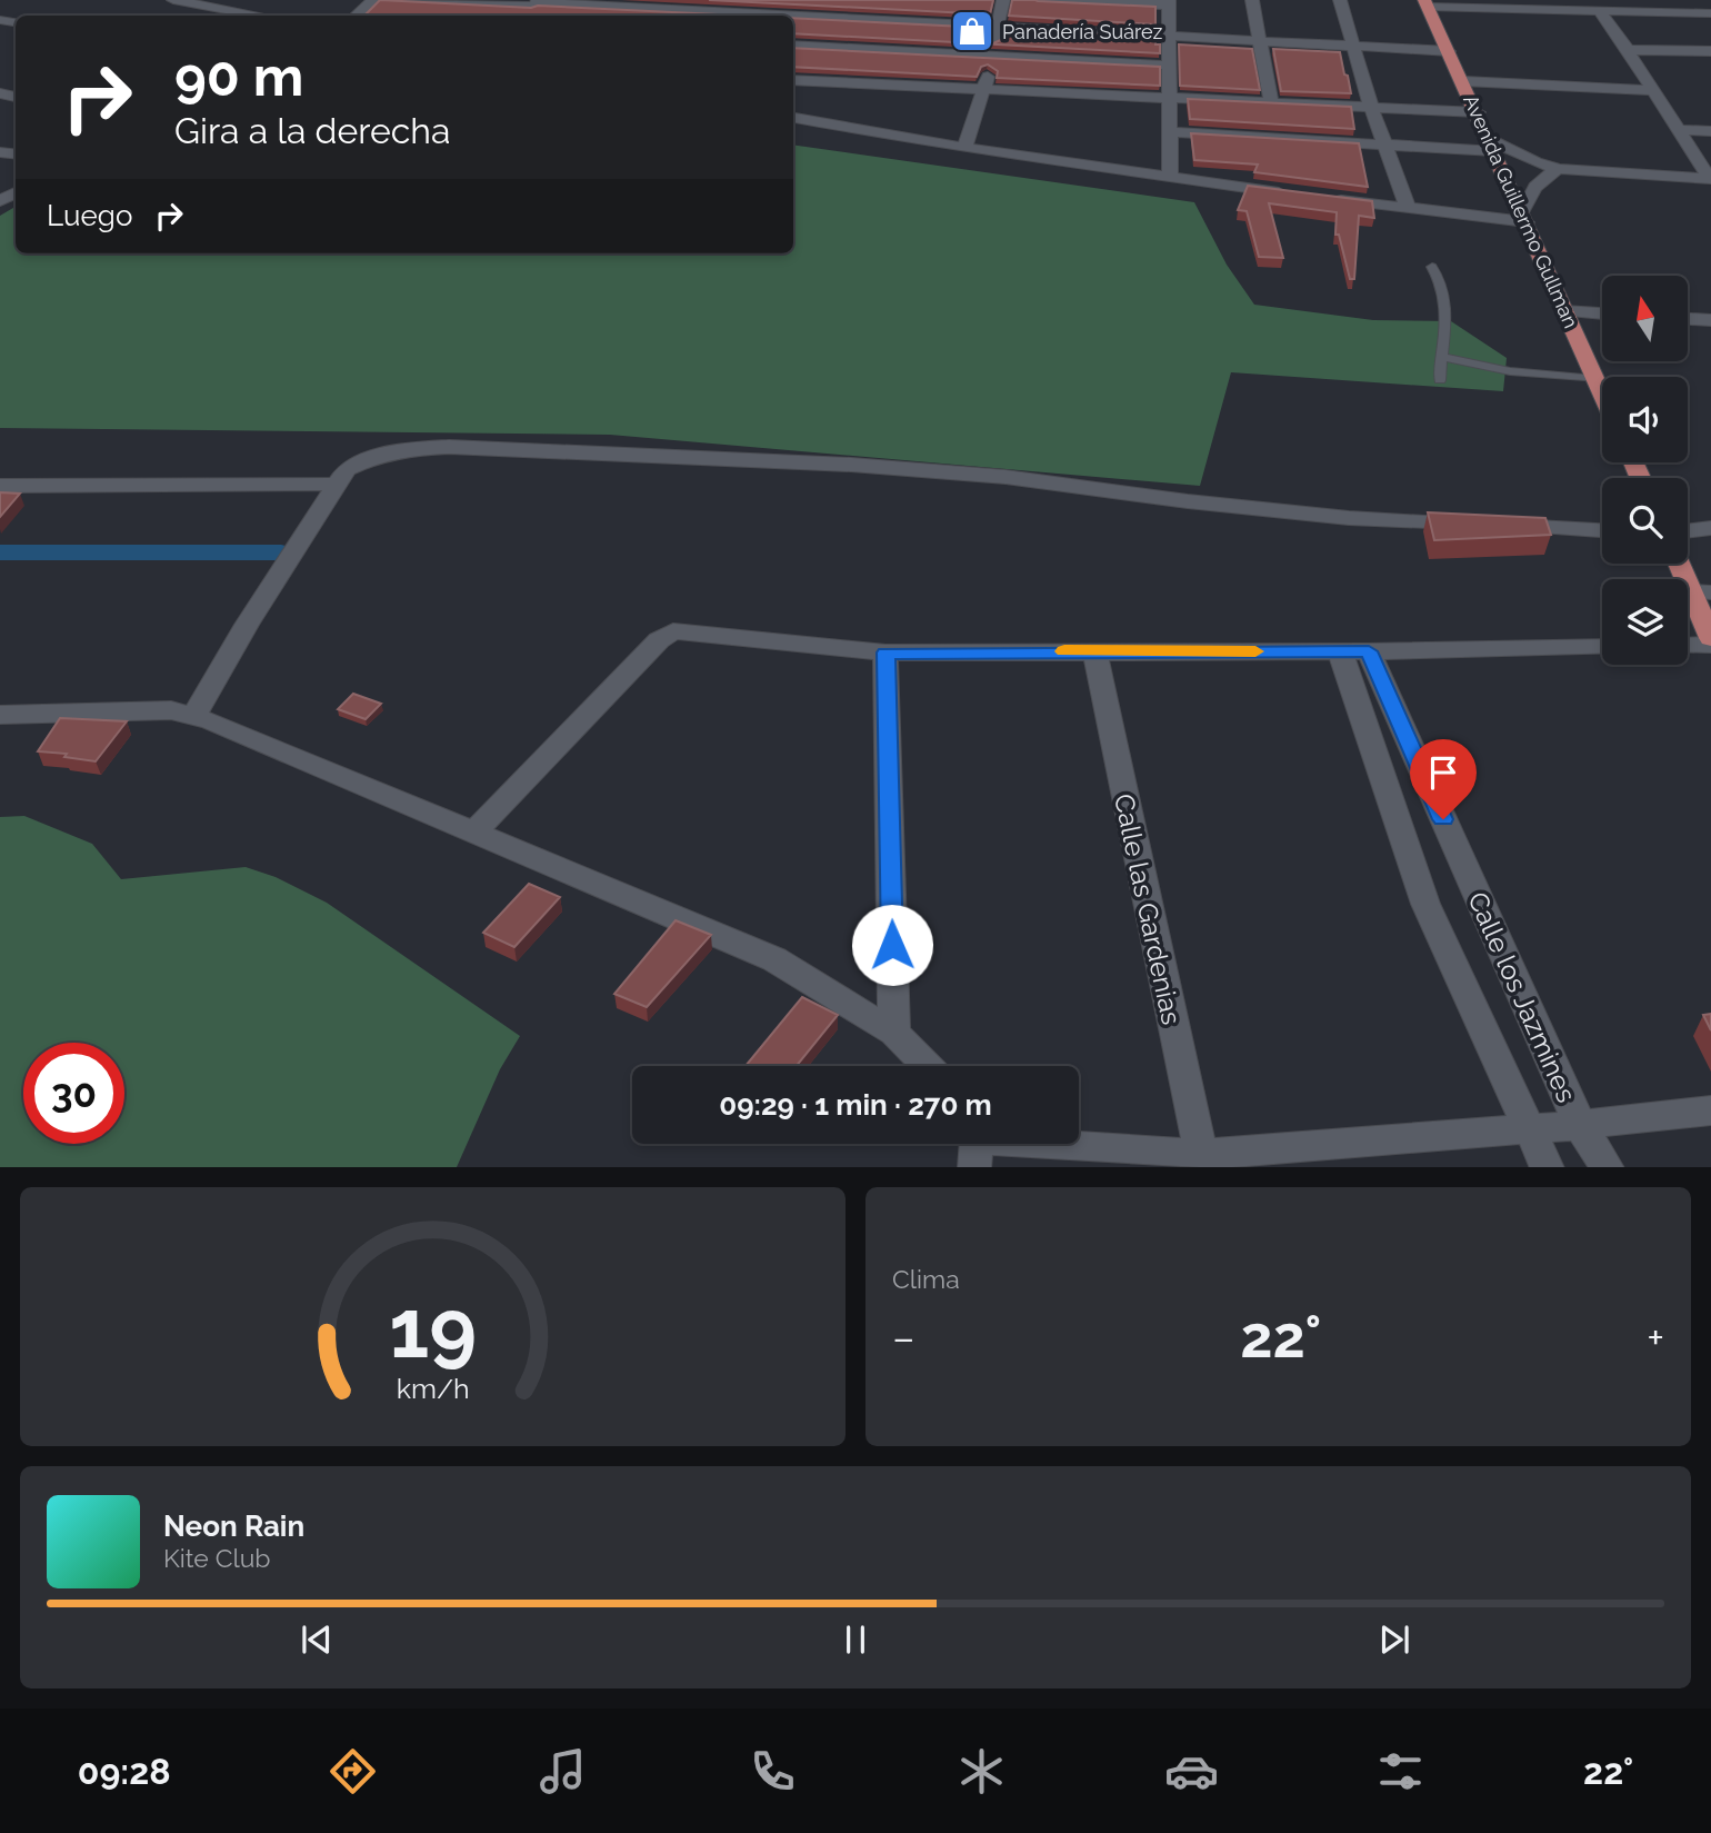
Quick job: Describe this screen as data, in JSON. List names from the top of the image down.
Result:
{
  "streets": {
    "main road": ["Avenida Guillermo Gullman"],
    "street": ["Calle las Gardenias", "Calle los Jazmines"]
  },
  "places": {
    "shop": ["Panadería Suárez"]
  },
  "north": "top",
  "page": {
    "turn": ["90 m", "Gira a la derecha"],
    "then": "Luego",
    "limit": "30",
    "trip": "09:29 · 1 min · 270 m",
    "tile": "Clima",
    "heat": ["−", "22°", "+"],
    "song": ["Neon Rain", "Kite Club"],
    "tabs": ["09:28", "22°"],
    "gauge": ["19", "km/h"]
  }
}
